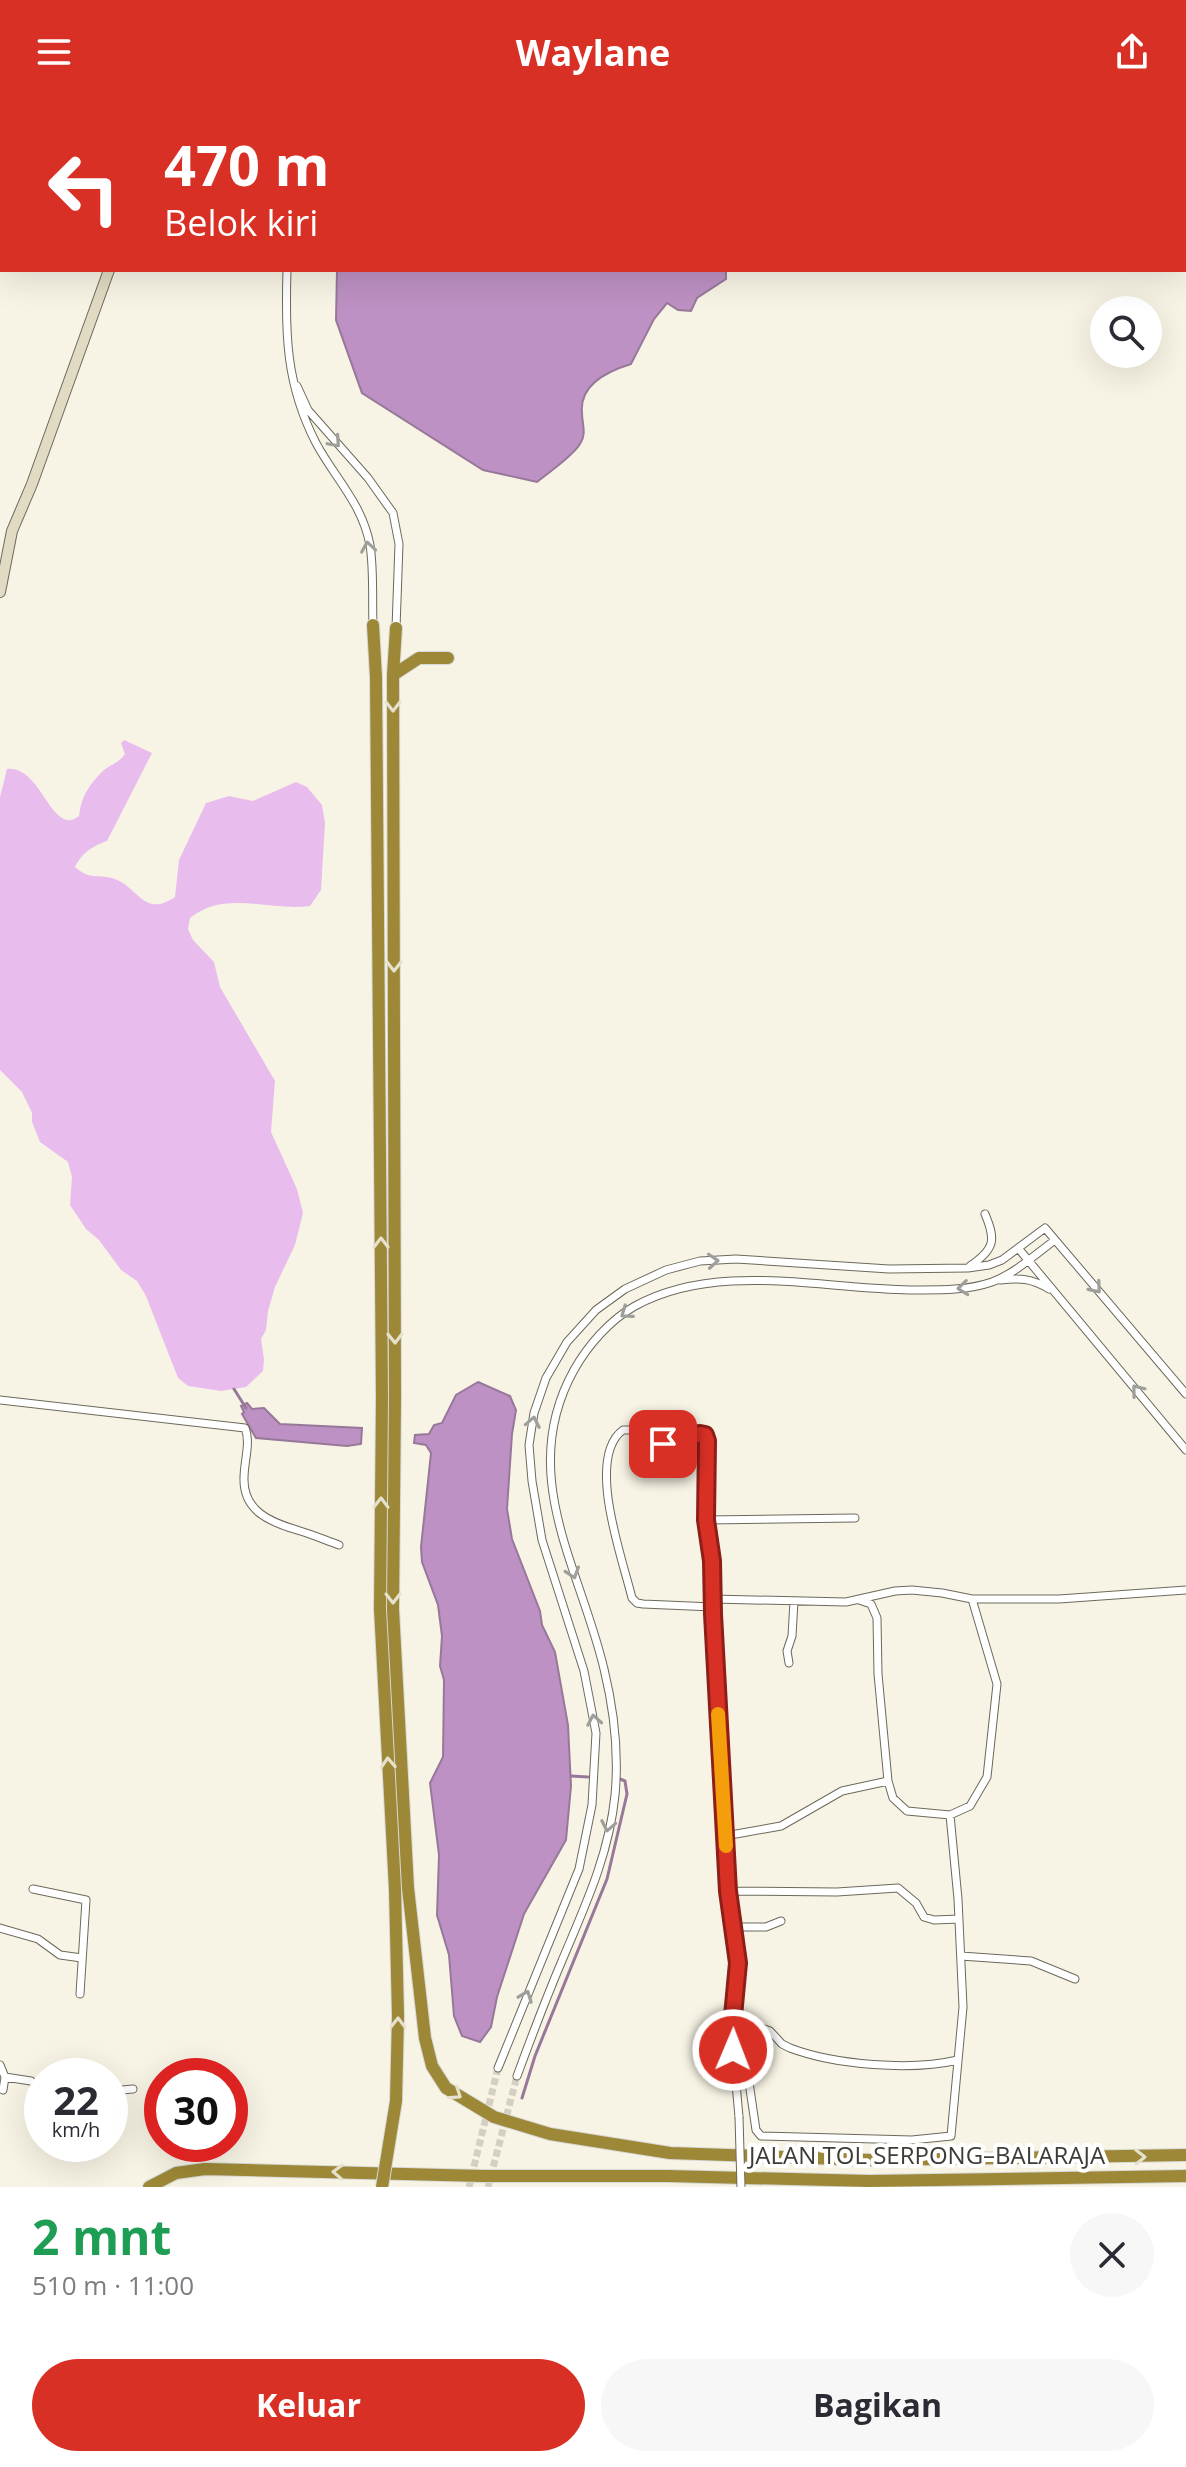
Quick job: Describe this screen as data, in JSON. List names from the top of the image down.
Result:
{
  "streets": {
    "highway": ["JALAN TOL SERPONG–BALARAJA"]
  },
  "page": {
    "header": "Waylane",
    "turn": ["470 m", "Belok kiri"],
    "speed": "22 km/h",
    "limit": "30",
    "heading": ["2 mnt", "510 m · 11:00"],
    "buttons": ["Keluar", "Bagikan"]
  }
}
